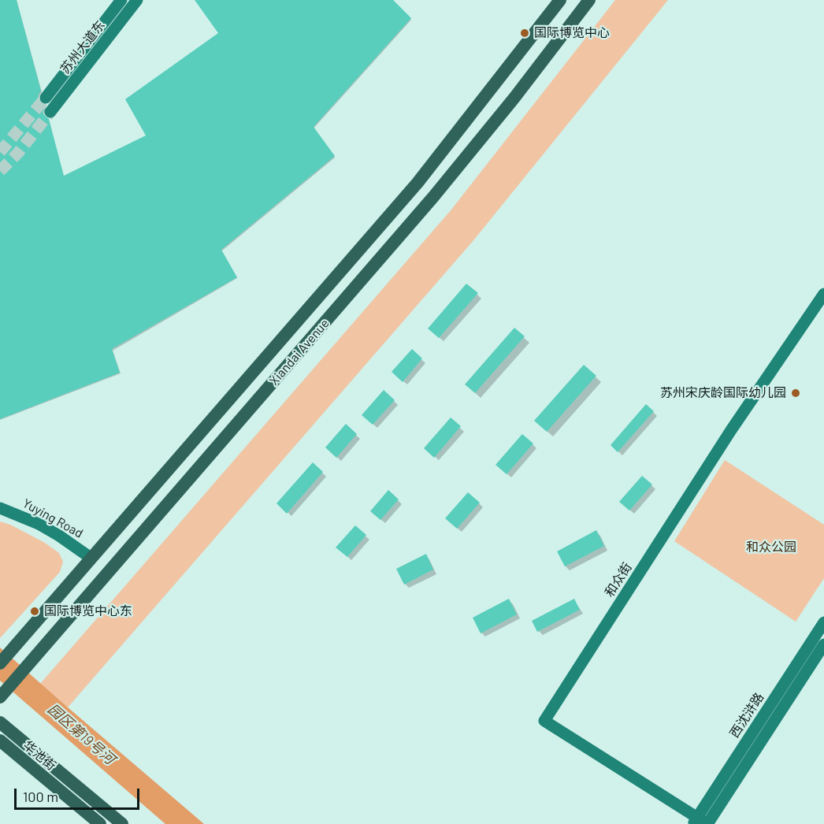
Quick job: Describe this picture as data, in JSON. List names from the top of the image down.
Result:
{
  "streets": {
    "main road": ["Xiandai Avenue", "华池街"],
    "street": [
      "苏州大道东",
      "Yuying Road",
      "和众街",
      "西沈浒路"
    ]
  },
  "crossings": [
    ["Xiandai Avenue", "Yuying Road"],
    ["和众街", "西沈浒路"]
  ],
  "water": ["园区第19号河"],
  "parks": ["和众公园"],
  "places": ["国际博览中心", "苏州宋庆龄国际幼儿园", "国际博览中心东"],
  "scale_bar": "100 m"
}
